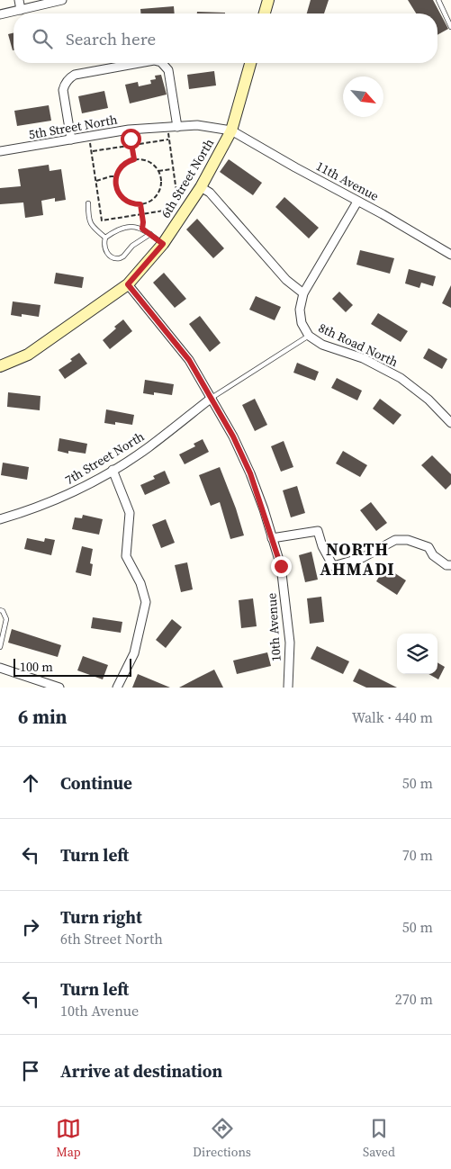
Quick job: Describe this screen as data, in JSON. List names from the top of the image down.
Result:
{
  "streets": {
    "street": [
      "5th Street North",
      "6th Street North",
      "11th Avenue",
      "8th Road North",
      "7th Street North",
      "10th Avenue"
    ]
  },
  "crossings": [
    ["5th Street North", "6th Street North"],
    ["5th Street North", "11th Avenue"],
    ["6th Street North", "11th Avenue"],
    ["6th Street North", "10th Avenue"],
    ["11th Avenue", "8th Road North"],
    ["7th Street North", "10th Avenue"]
  ],
  "districts": ["NORTH AHMADI"],
  "scale_bar": "100 m",
  "north": "bottom right",
  "page": {
    "search": "Search here",
    "scale": "100 m",
    "heading": ["6 min", "Walk · 440 m"],
    "list": [
      ["Continue", "50 m"],
      ["Turn left", "70 m"],
      ["Turn right", "6th Street North", "50 m"],
      ["Turn left", "10th Avenue", "270 m"],
      "Arrive at destination"
    ],
    "nav": ["Map", "Directions", "Saved"]
  }
}
